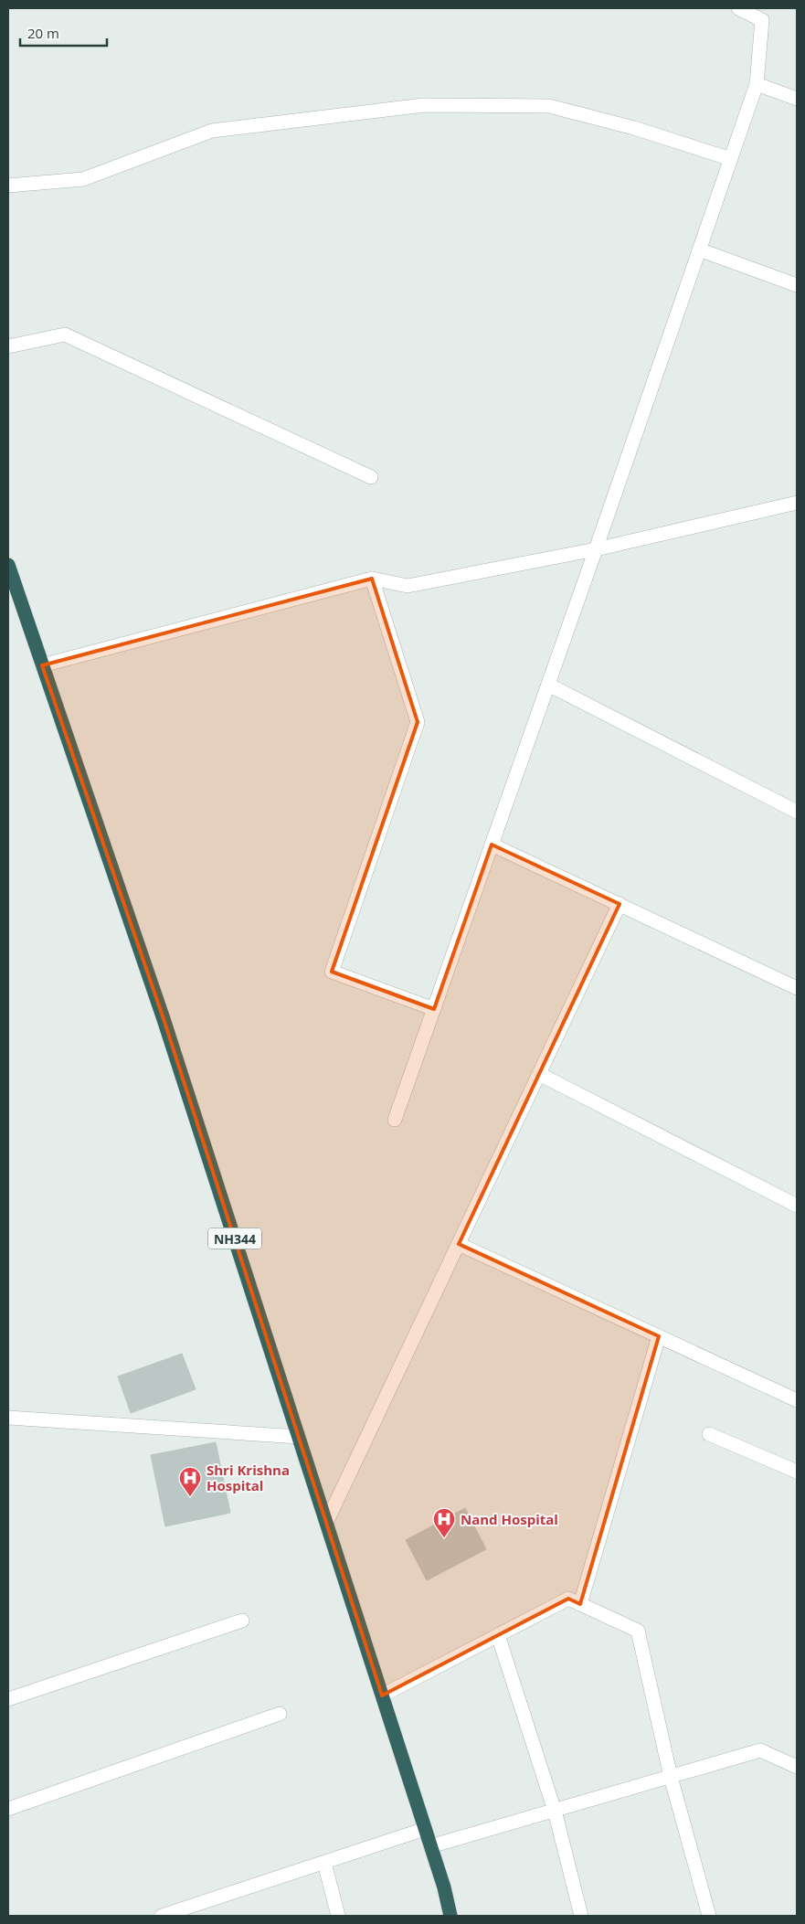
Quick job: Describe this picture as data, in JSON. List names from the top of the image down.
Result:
{
  "streets": {
    "highway": ["NH344"]
  },
  "places": {
    "hospital": ["Shri Krishna Hospital", "Nand Hospital"]
  },
  "scale_bar": "20 m"
}
